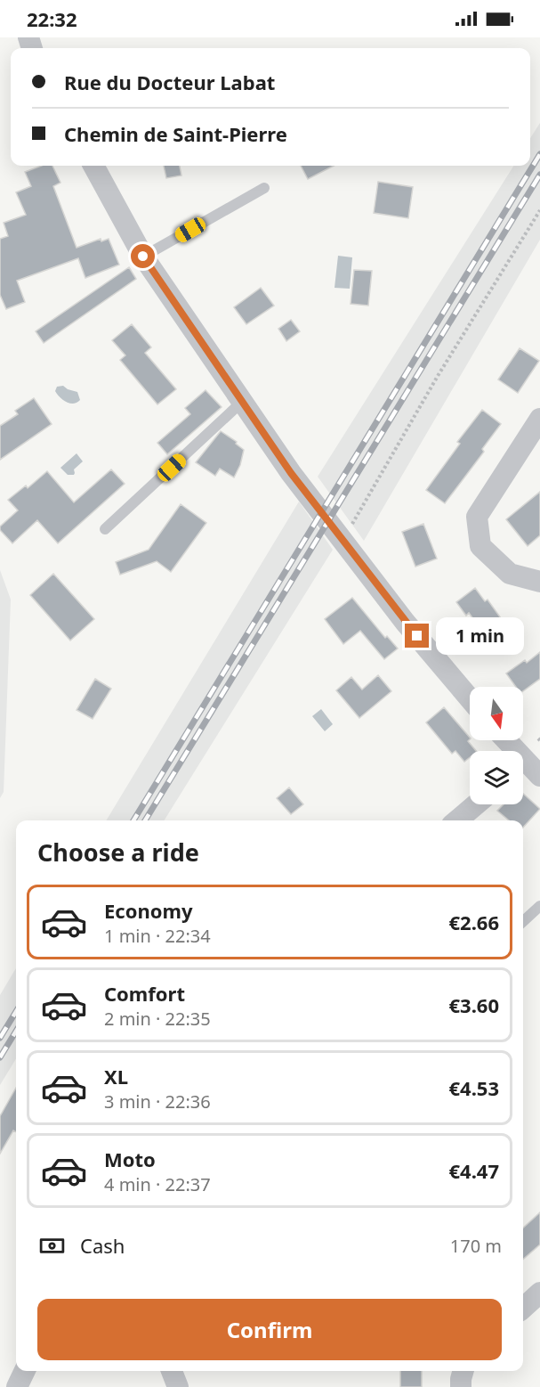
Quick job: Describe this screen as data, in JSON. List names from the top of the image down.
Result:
{
  "north": "bottom",
  "page": {
    "status": "22:32",
    "banner": ["Rue du Docteur Labat", "Chemin de Saint-Pierre"],
    "bubble": "1 min",
    "heading": "Choose a ride",
    "list": [
      {
        "name": "Economy",
        "note": "1 min · 22:34",
        "value": "€2.66"
      },
      {
        "name": "Comfort",
        "note": "2 min · 22:35",
        "value": "€3.60"
      },
      {
        "name": "XL",
        "note": "3 min · 22:36",
        "value": "€4.53"
      },
      {
        "name": "Moto",
        "note": "4 min · 22:37",
        "value": "€4.47"
      }
    ],
    "pay": ["Cash", "170 m"],
    "buttons": "Confirm"
  }
}
